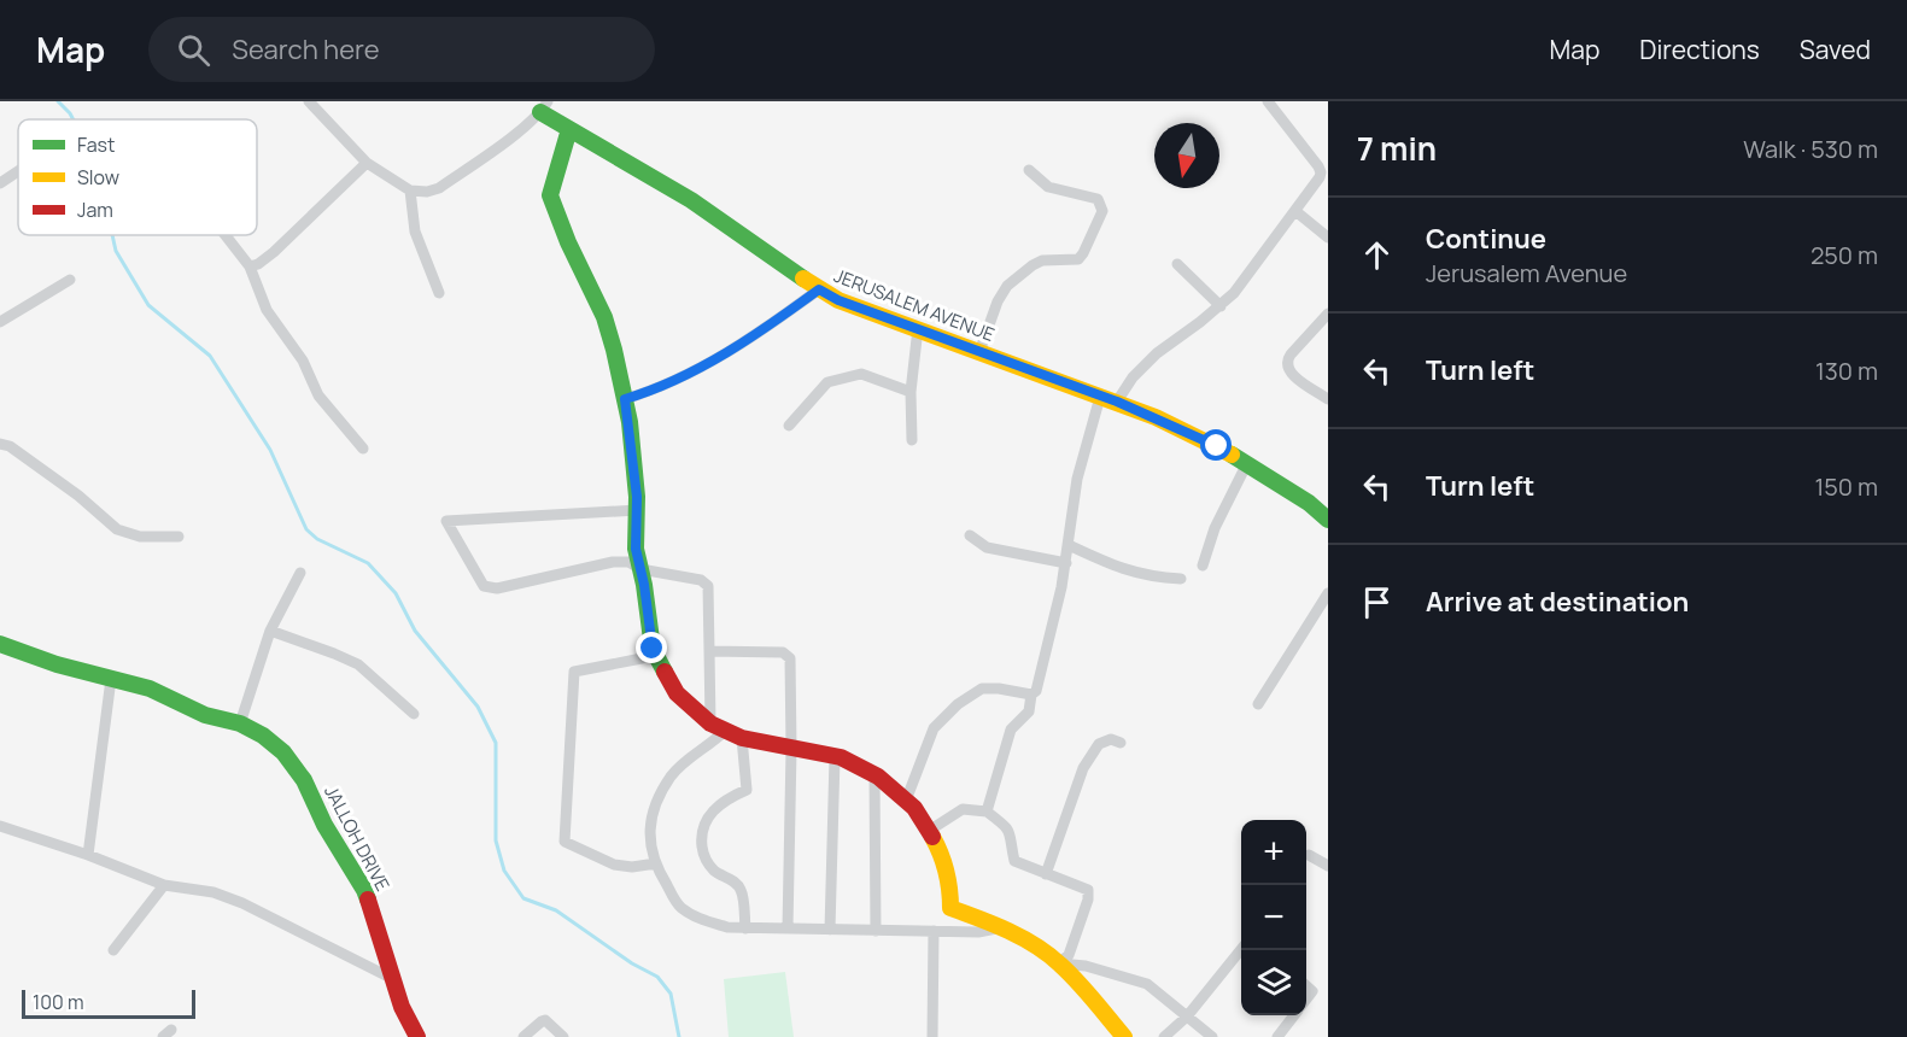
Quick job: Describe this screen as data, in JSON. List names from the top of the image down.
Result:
{
  "streets": {
    "street": ["JERUSALEM AVENUE", "JALLOH DRIVE"]
  },
  "legend": ["Fast", "Slow", "Jam"],
  "scale_bar": "100 m",
  "north": "bottom",
  "page": {
    "header": "Map",
    "search": "Search here",
    "nav": ["Map", "Directions", "Saved"],
    "heading": ["7 min", "Walk · 530 m"],
    "list": [
      ["Continue", "Jerusalem Avenue", "250 m"],
      ["Turn left", "130 m"],
      ["Turn left", "150 m"],
      "Arrive at destination"
    ],
    "map_buttons": ["+", "−"],
    "scale": "100 m"
  }
}
